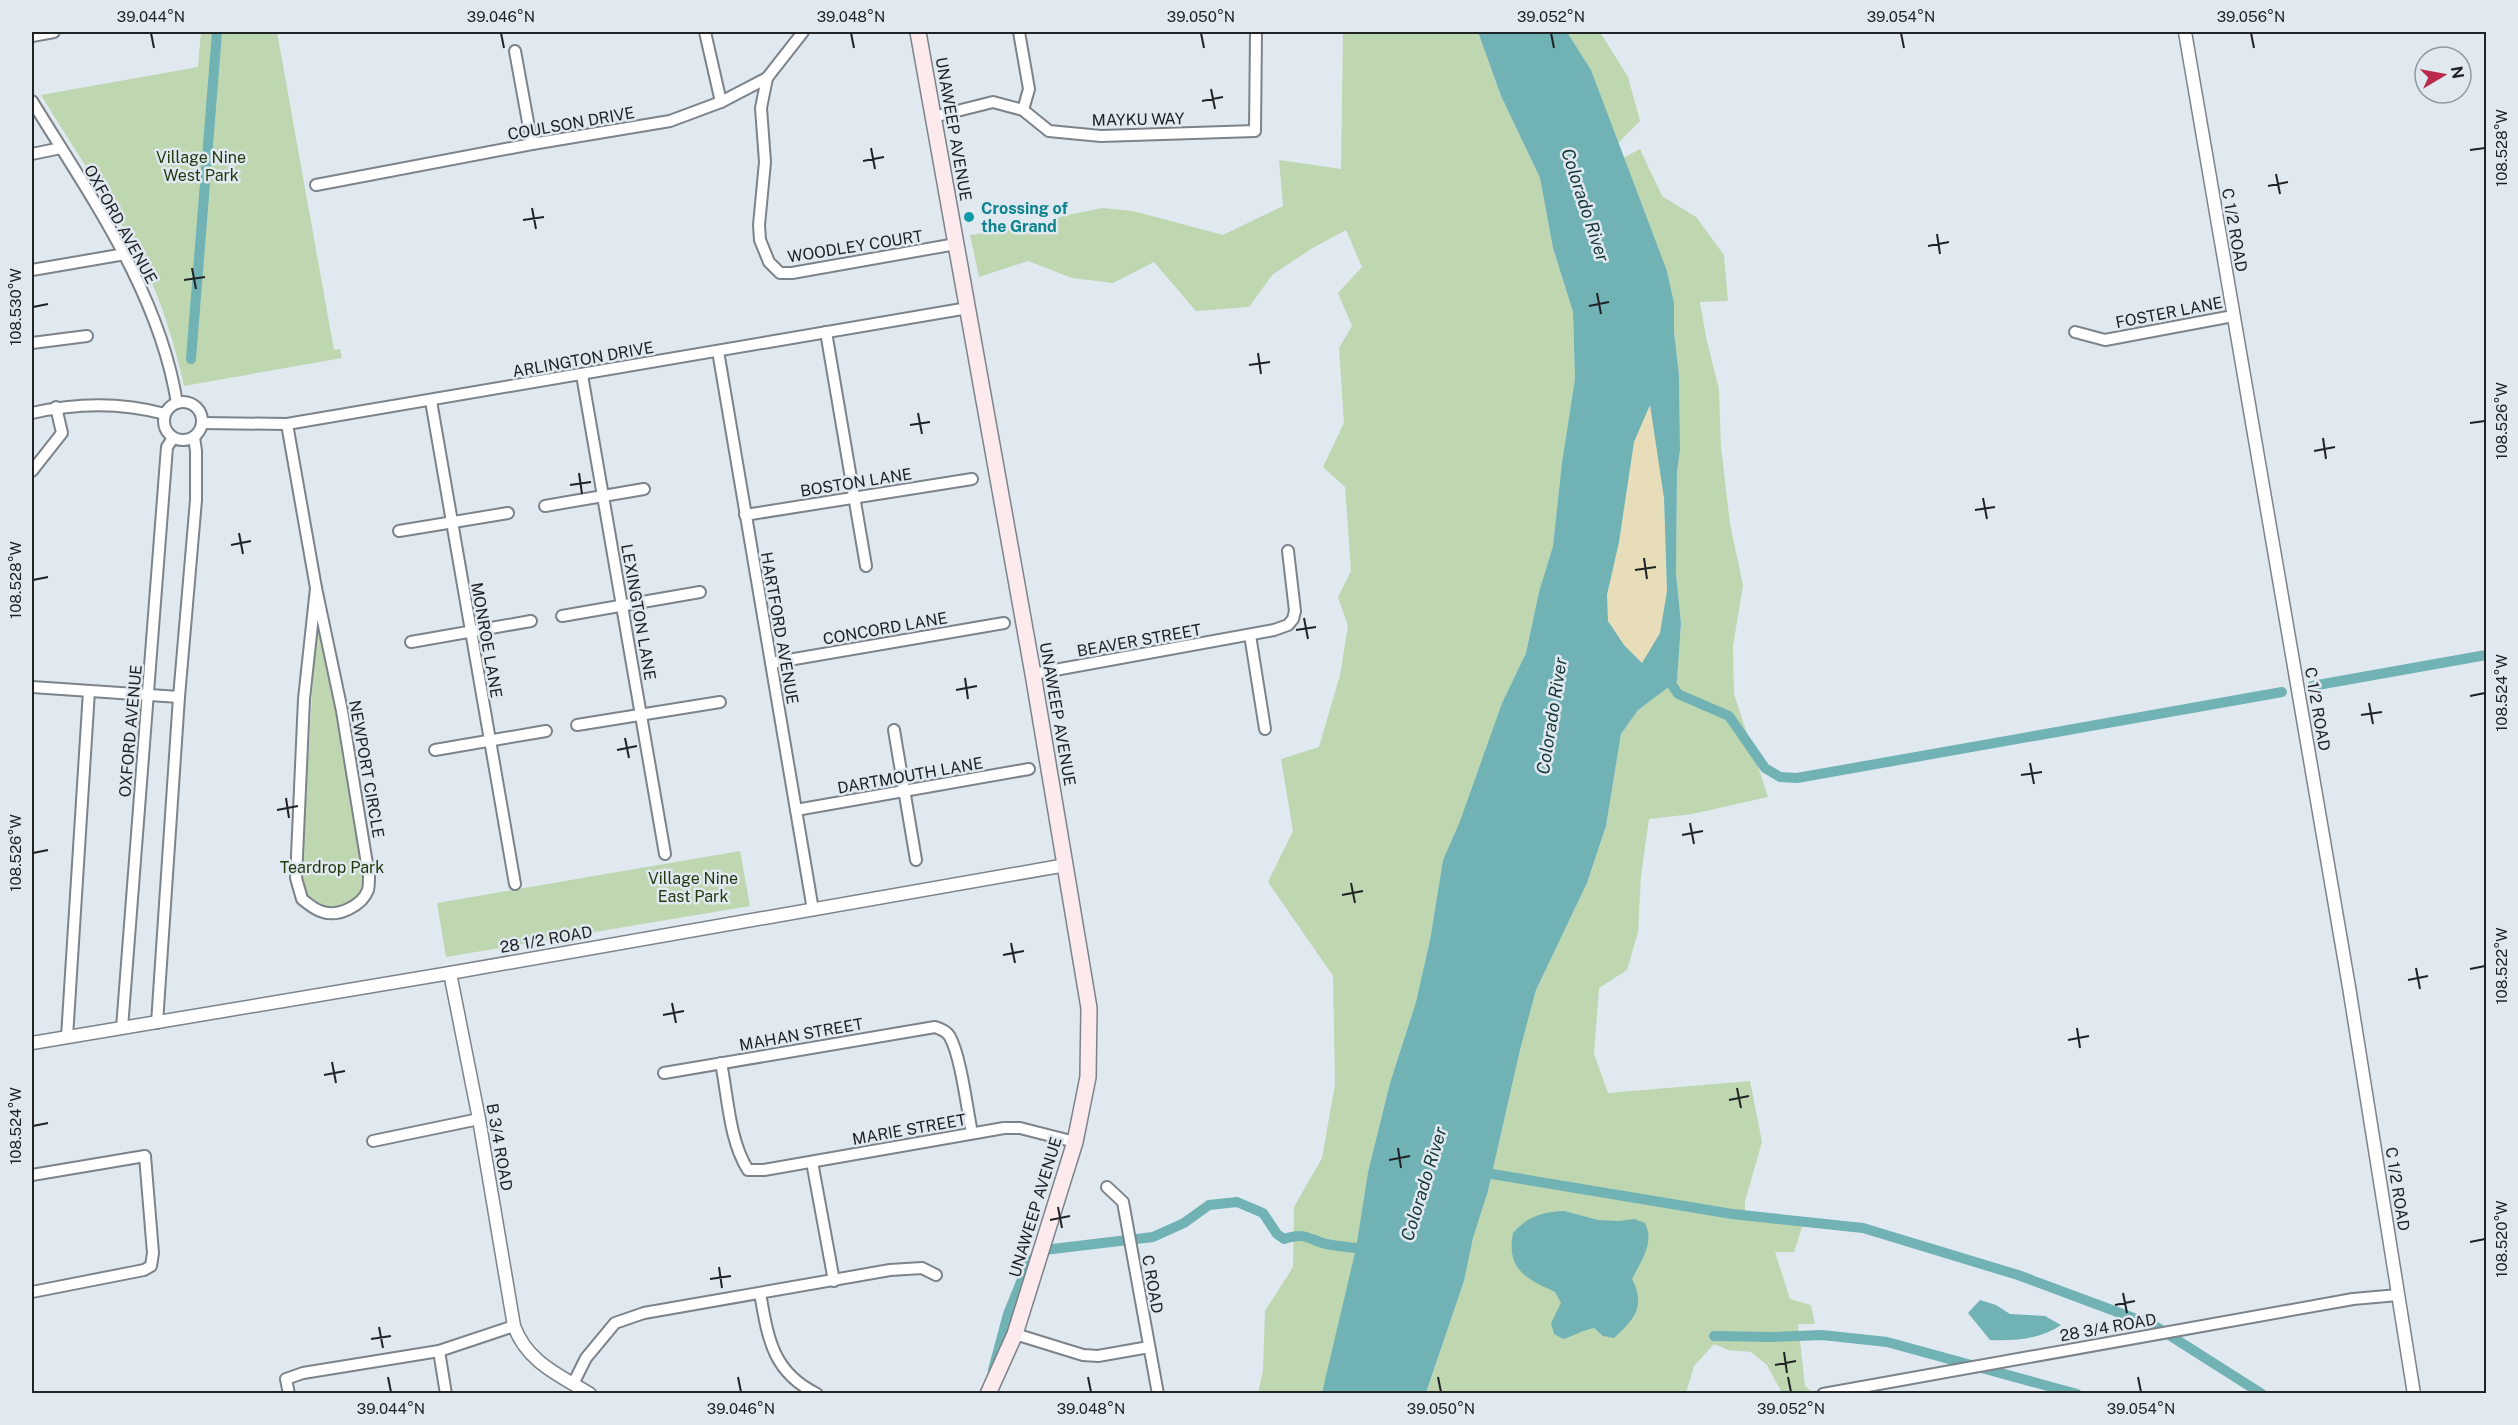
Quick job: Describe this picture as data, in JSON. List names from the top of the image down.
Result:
{
  "streets": {
    "main road": ["UNAWEEP AVENUE"],
    "street": [
      "MAYKU WAY",
      "COULSON DRIVE",
      "OXFORD AVENUE",
      "C 1/2 ROAD",
      "WOODLEY COURT",
      "FOSTER LANE",
      "ARLINGTON DRIVE",
      "BOSTON LANE",
      "LEXINGTON LANE",
      "HARTFORD AVENUE",
      "CONCORD LANE",
      "MONROE LANE",
      "BEAVER STREET",
      "NEWPORT CIRCLE",
      "DARTMOUTH LANE",
      "28 1/2 ROAD",
      "MAHAN STREET",
      "MARIE STREET",
      "B 3/4 ROAD",
      "C ROAD",
      "28 3/4 ROAD"
    ]
  },
  "crossings": [
    ["MAYKU WAY", "UNAWEEP AVENUE"],
    ["COULSON DRIVE", "WOODLEY COURT"],
    ["UNAWEEP AVENUE", "WOODLEY COURT"],
    ["UNAWEEP AVENUE", "ARLINGTON DRIVE"],
    ["UNAWEEP AVENUE", "BEAVER STREET"],
    ["UNAWEEP AVENUE", "28 1/2 ROAD"],
    ["UNAWEEP AVENUE", "MARIE STREET"],
    ["OXFORD AVENUE", "ARLINGTON DRIVE"],
    ["OXFORD AVENUE", "28 1/2 ROAD"],
    ["C 1/2 ROAD", "FOSTER LANE"],
    ["C 1/2 ROAD", "28 3/4 ROAD"],
    ["ARLINGTON DRIVE", "LEXINGTON LANE"],
    ["ARLINGTON DRIVE", "HARTFORD AVENUE"],
    ["ARLINGTON DRIVE", "MONROE LANE"],
    ["ARLINGTON DRIVE", "NEWPORT CIRCLE"],
    ["BOSTON LANE", "HARTFORD AVENUE"],
    ["HARTFORD AVENUE", "CONCORD LANE"],
    ["HARTFORD AVENUE", "DARTMOUTH LANE"],
    ["HARTFORD AVENUE", "28 1/2 ROAD"],
    ["28 1/2 ROAD", "B 3/4 ROAD"],
    ["MAHAN STREET", "MARIE STREET"]
  ],
  "water": ["Colorado River"],
  "parks": ["Village Nine West Park", "Teardrop Park", "Village Nine East Park"],
  "places": ["Crossing of the Grand"],
  "north": "right",
  "coordinates": [
    "39.044°N",
    "39.046°N",
    "39.048°N",
    "39.050°N",
    "39.052°N",
    "39.054°N",
    "39.056°N",
    "108.528°W",
    "108.530°W",
    "108.526°W",
    "108.524°W",
    "108.522°W",
    "108.520°W"
  ]
}
